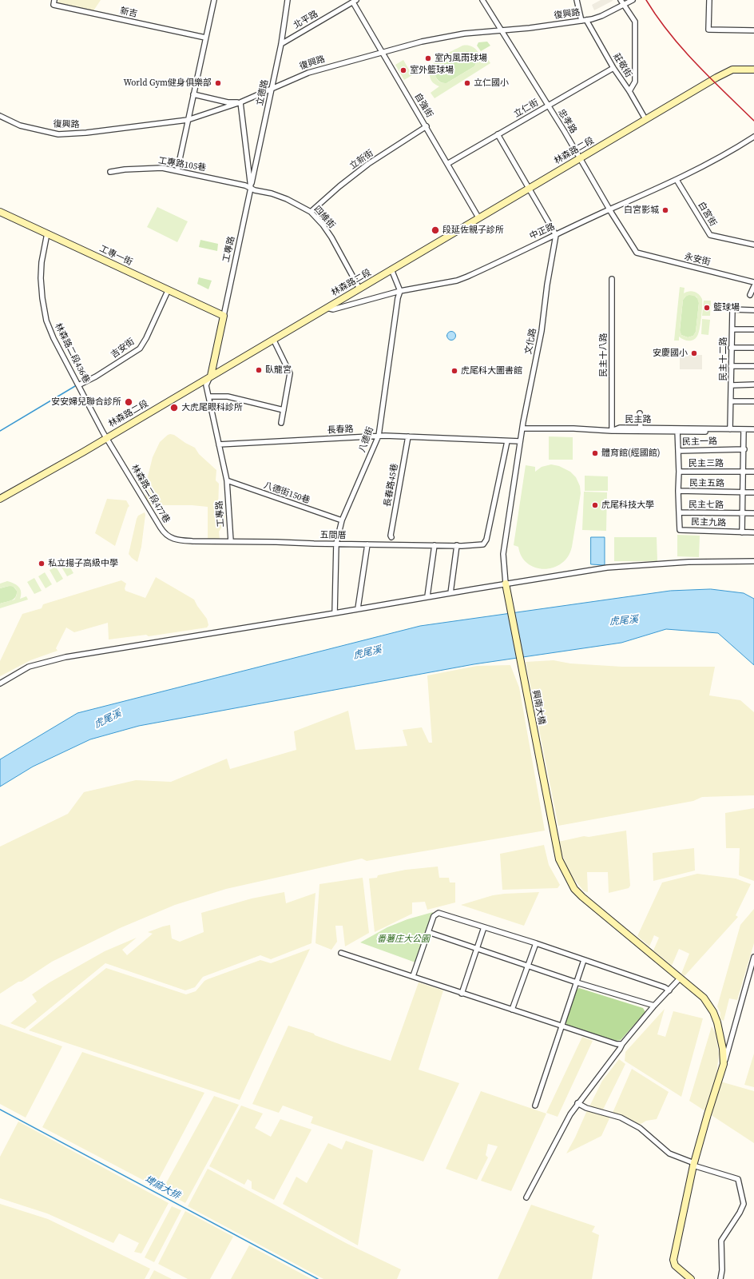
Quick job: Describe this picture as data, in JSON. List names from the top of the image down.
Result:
{
  "streets": {
    "street": [
      "新吉",
      "復興路",
      "北平路",
      "莊敬街",
      "立德路",
      "自強街",
      "立仁街",
      "忠孝路",
      "林森路二段",
      "立新街",
      "工專路105巷",
      "白宮街",
      "四維街",
      "中正路",
      "工專路",
      "工專一街",
      "永安街",
      "文化路",
      "吉安街",
      "林森路二段436巷",
      "民主十八路",
      "民主十二路",
      "民主路",
      "長春路",
      "八德街",
      "民主一路",
      "民主三路",
      "民主五路",
      "長春路45巷",
      "八德街150巷",
      "林森路二段477巷",
      "民主七路",
      "民主九路",
      "五間厝",
      "興南大橋"
    ]
  },
  "crossings": [
    ["復興路", "莊敬街"],
    ["復興路", "立德路"],
    ["復興路", "自強街"],
    ["復興路", "忠孝路"],
    ["復興路", "工專路"],
    ["北平路", "立德路"],
    ["北平路", "自強街"],
    ["莊敬街", "立仁街"],
    ["莊敬街", "林森路二段"],
    ["立德路", "工專路105巷"],
    ["立德路", "四維街"],
    ["立德路", "工專路"],
    ["自強街", "立仁街"],
    ["自強街", "林森路二段"],
    ["自強街", "立新街"],
    ["立仁街", "忠孝路"],
    ["忠孝路", "林森路二段"],
    ["忠孝路", "中正路"],
    ["忠孝路", "永安街"],
    ["林森路二段", "四維街"],
    ["林森路二段", "中正路"],
    ["林森路二段", "工專路"],
    ["林森路二段", "林森路二段436巷"],
    ["林森路二段", "林森路二段477巷"],
    ["立新街", "四維街"],
    ["工專路105巷", "四維街"],
    ["工專路105巷", "工專路"],
    ["白宮街", "中正路"],
    ["四維街", "工專路"],
    ["中正路", "文化路"],
    ["中正路", "八德街"],
    ["工專路", "工專一街"],
    ["工專路", "長春路"],
    ["工專路", "八德街150巷"],
    ["工專路", "林森路二段477巷"],
    ["工專路", "五間厝"],
    ["工專一街", "吉安街"],
    ["工專一街", "林森路二段436巷"],
    ["文化路", "民主路"],
    ["文化路", "長春路"],
    ["文化路", "興南大橋"],
    ["吉安街", "林森路二段436巷"],
    ["林森路二段436巷", "林森路二段477巷"],
    ["民主十八路", "民主路"],
    ["民主十二路", "民主路"],
    ["民主路", "民主一路"],
    ["長春路", "八德街"],
    ["長春路", "長春路45巷"],
    ["八德街", "八德街150巷"],
    ["八德街", "五間厝"],
    ["民主一路", "民主三路"],
    ["民主三路", "民主五路"],
    ["民主五路", "民主七路"],
    ["林森路二段477巷", "五間厝"],
    ["民主七路", "民主九路"]
  ],
  "water": ["虎尾溪", "埤麻大排"],
  "parks": ["番薯庄大公園"],
  "places": [
    "室內風雨球場",
    "室外籃球場",
    "World Gym健身俱樂部",
    "立仁國小",
    "白宮影城",
    "段延佐親子診所",
    "籃球場",
    "安慶國小",
    "臥龍宮",
    "虎尾科大圖書館",
    "安安婦兒聯合診所",
    "大虎尾眼科診所",
    "體育館(經國館)",
    "虎尾科技大學",
    "私立揚子高級中學"
  ]
}
